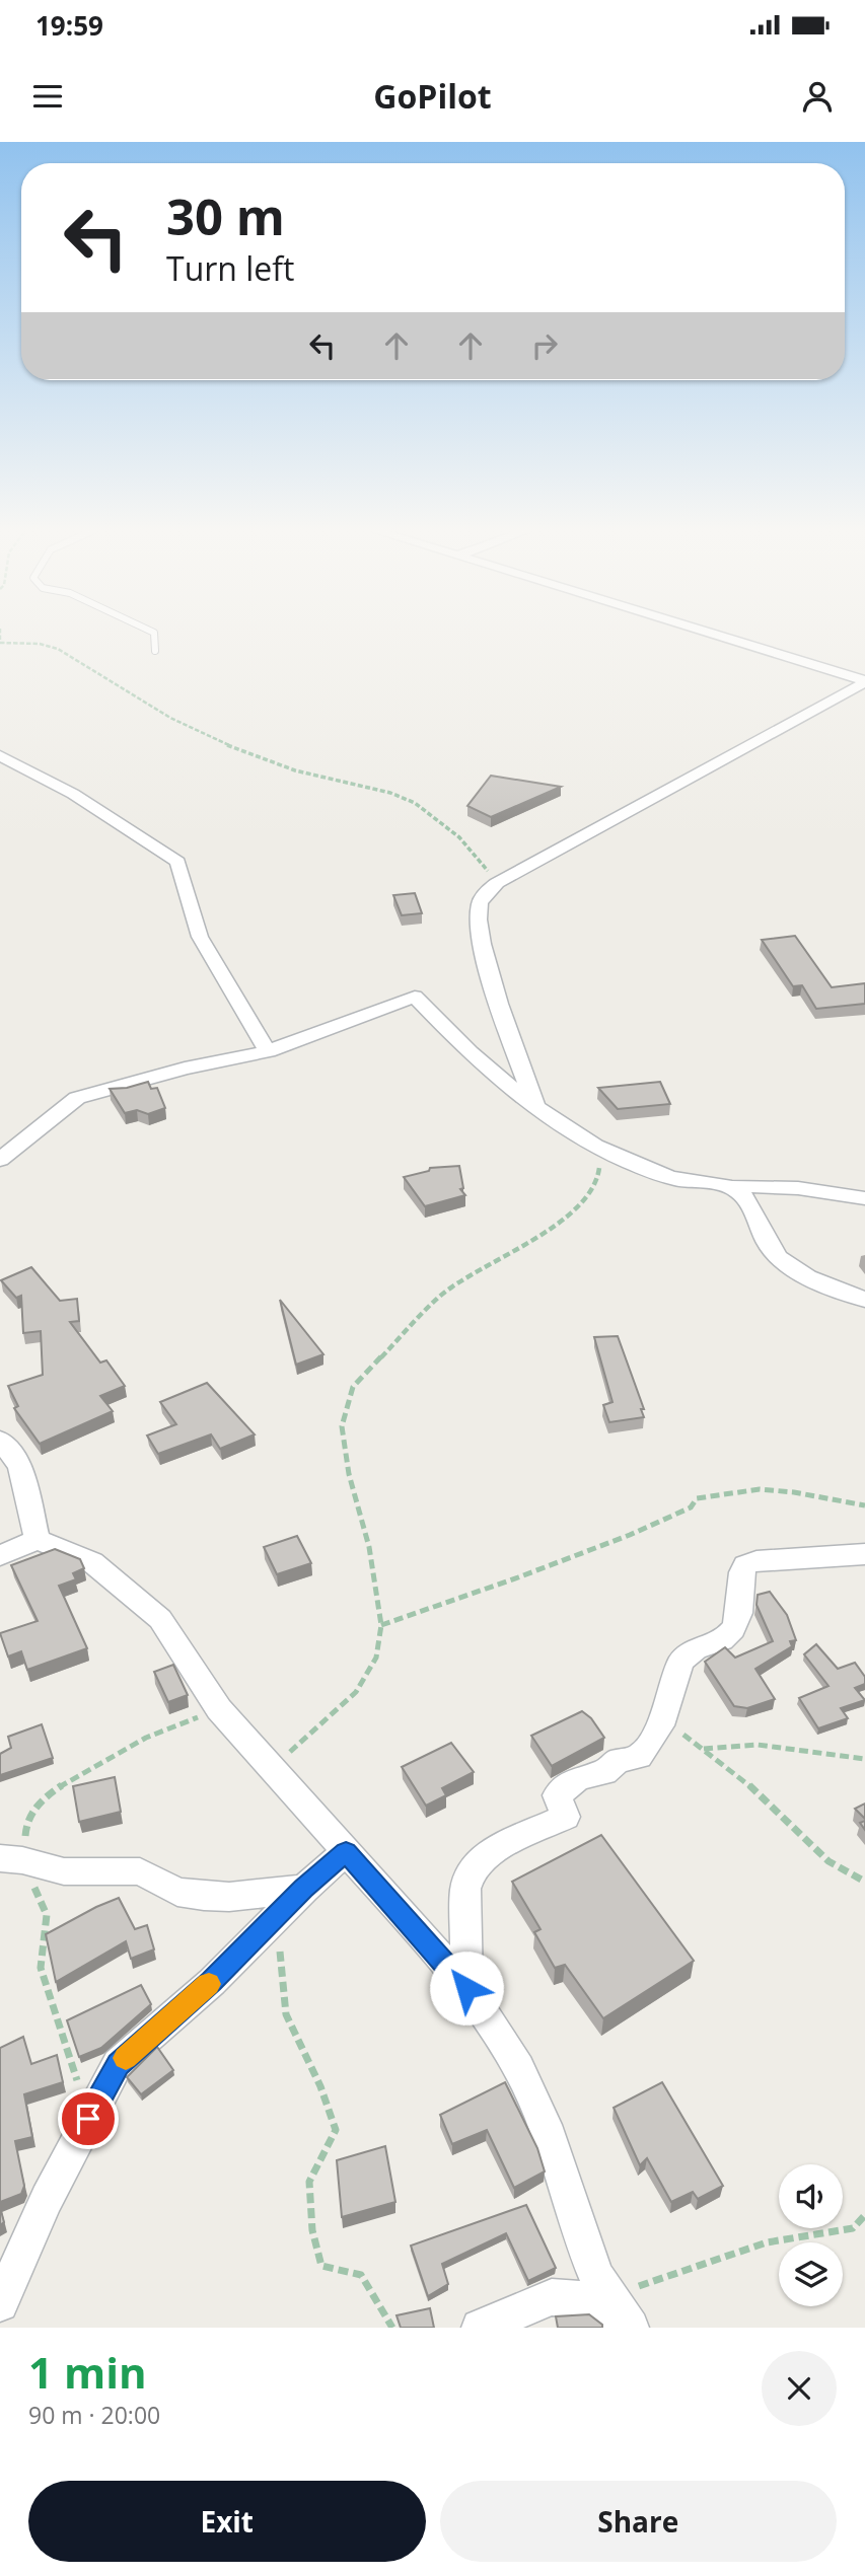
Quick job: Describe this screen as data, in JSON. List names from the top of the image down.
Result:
{
  "page": {
    "status": "19:59",
    "header": "GoPilot",
    "turn": ["30 m", "Turn left"],
    "heading": ["1 min", "90 m · 20:00"],
    "buttons": ["Exit", "Share"]
  }
}
